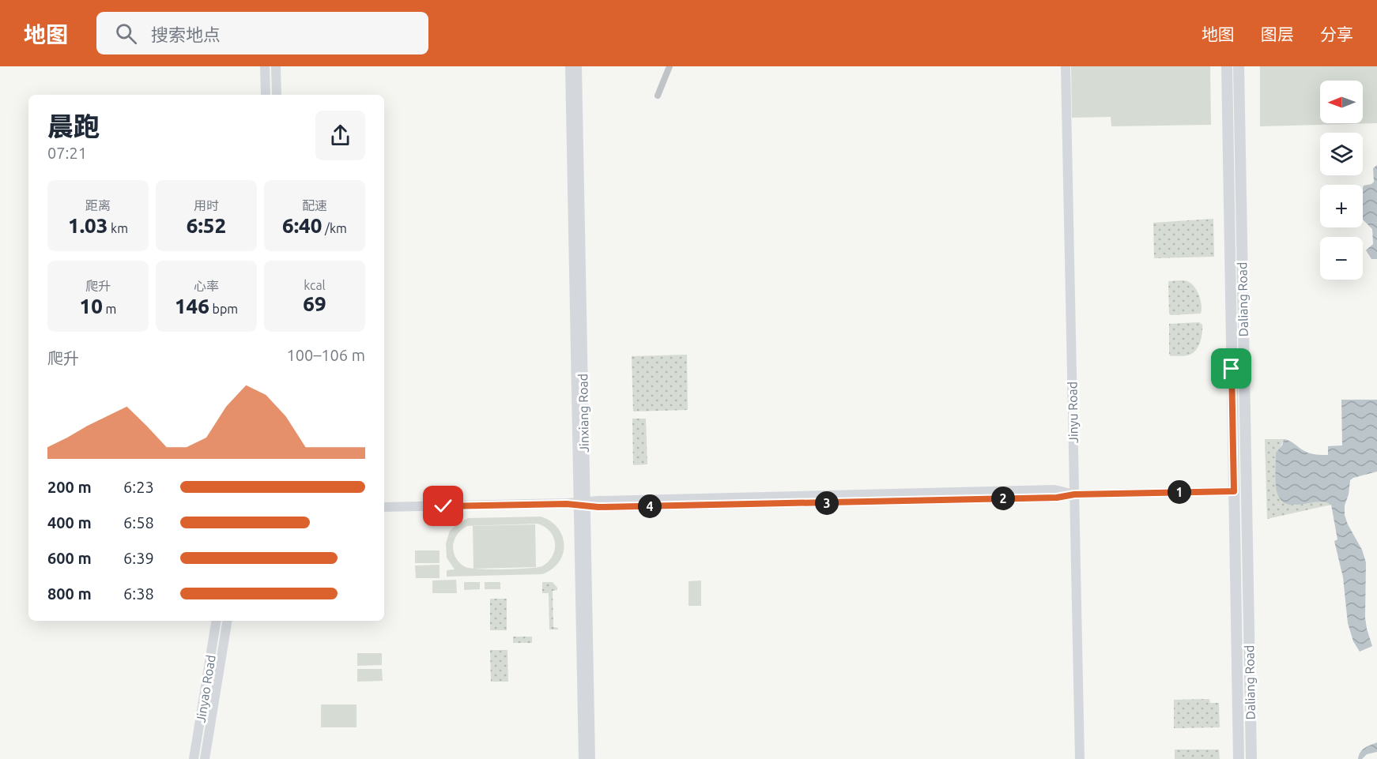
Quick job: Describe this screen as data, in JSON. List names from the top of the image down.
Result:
{
  "streets": {
    "main road": ["Daliang Road"],
    "street": ["Jinyu Road", "Jinxiang Road", "Jinyao Road"]
  },
  "north": "left",
  "page": {
    "header": "地图",
    "search": "搜索地点",
    "nav": ["地图", "图层", "分享"],
    "map_buttons": ["+", "−"],
    "heading": ["晨跑", "07:21"],
    "stats": [
      ["距离", "1.03 km"],
      ["用时", "6:52"],
      ["配速", "6:40 /km"],
      ["爬升", "10 m"],
      ["心率", "146 bpm"],
      ["kcal", "69"]
    ],
    "chart": ["爬升", "100–106 m"],
    "list": [
      {
        "name": "200 m",
        "note": "6:23"
      },
      {
        "name": "400 m",
        "note": "6:58"
      },
      {
        "name": "600 m",
        "note": "6:39"
      },
      {
        "name": "800 m",
        "note": "6:38"
      }
    ],
    "pins": [
      "1",
      "2",
      "3",
      "4"
    ]
  }
}
